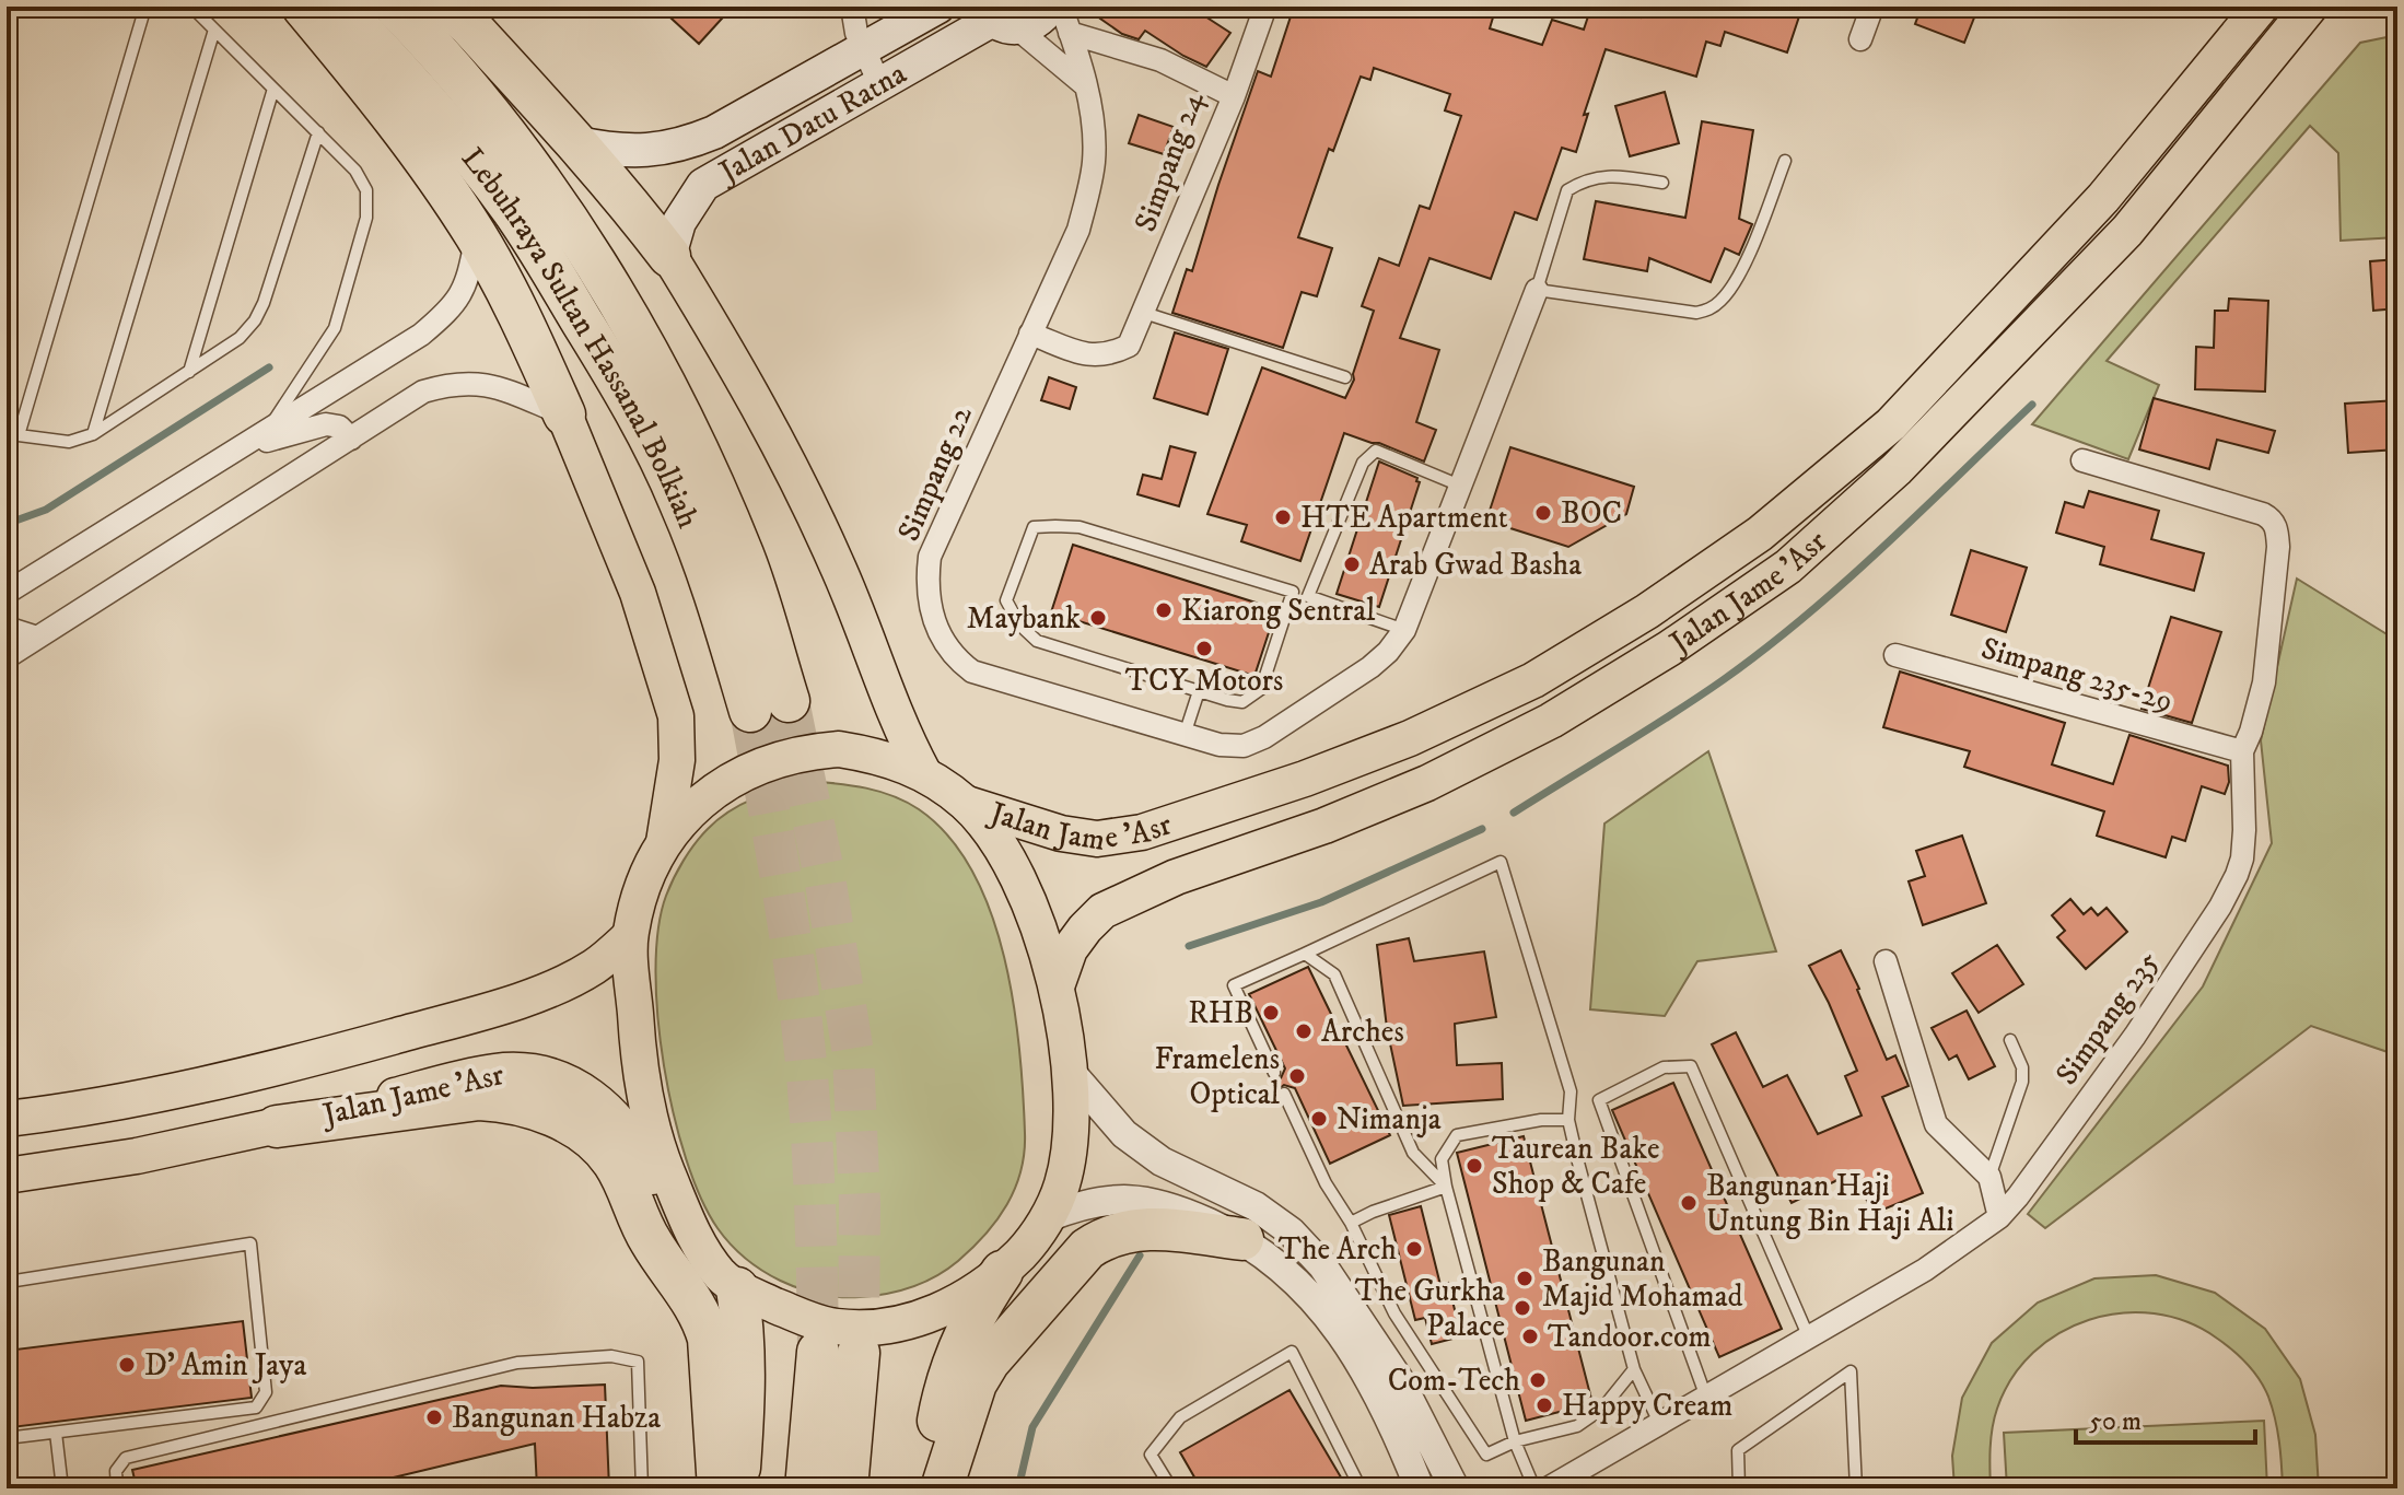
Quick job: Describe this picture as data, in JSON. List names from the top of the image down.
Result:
{
  "streets": {
    "highway": ["Lebuhraya Sultan Hassanal Bolkiah"],
    "main road": ["Jalan Datu Ratna", "Jalan Jame 'Asr"],
    "street": [
      "Simpang 24",
      "Simpang 22",
      "Simpang 235-29",
      "Simpang 235"
    ]
  },
  "crossings": [
    ["Simpang 24", "Simpang 22"],
    ["Simpang 235-29", "Simpang 235"]
  ],
  "places": [
    "BOC",
    "HTE Apartment",
    "Arab Gwad Basha",
    "Kiarong Sentral",
    "Maybank",
    "TCY Motors",
    "RHB",
    "Arches",
    "Framelens Optical",
    "Nimanja",
    "Taurean Bake Shop & Cafe",
    "Bangunan Haji Untung Bin Haji Ali",
    "The Arch",
    "Bangunan Majid Mohamad",
    "The Gurkha Palace",
    "Tandoor.com",
    "D' Amin Jaya",
    "Com-Tech",
    "Happy Cream",
    "Bangunan Habza"
  ],
  "scale_bar": "50 m"
}
